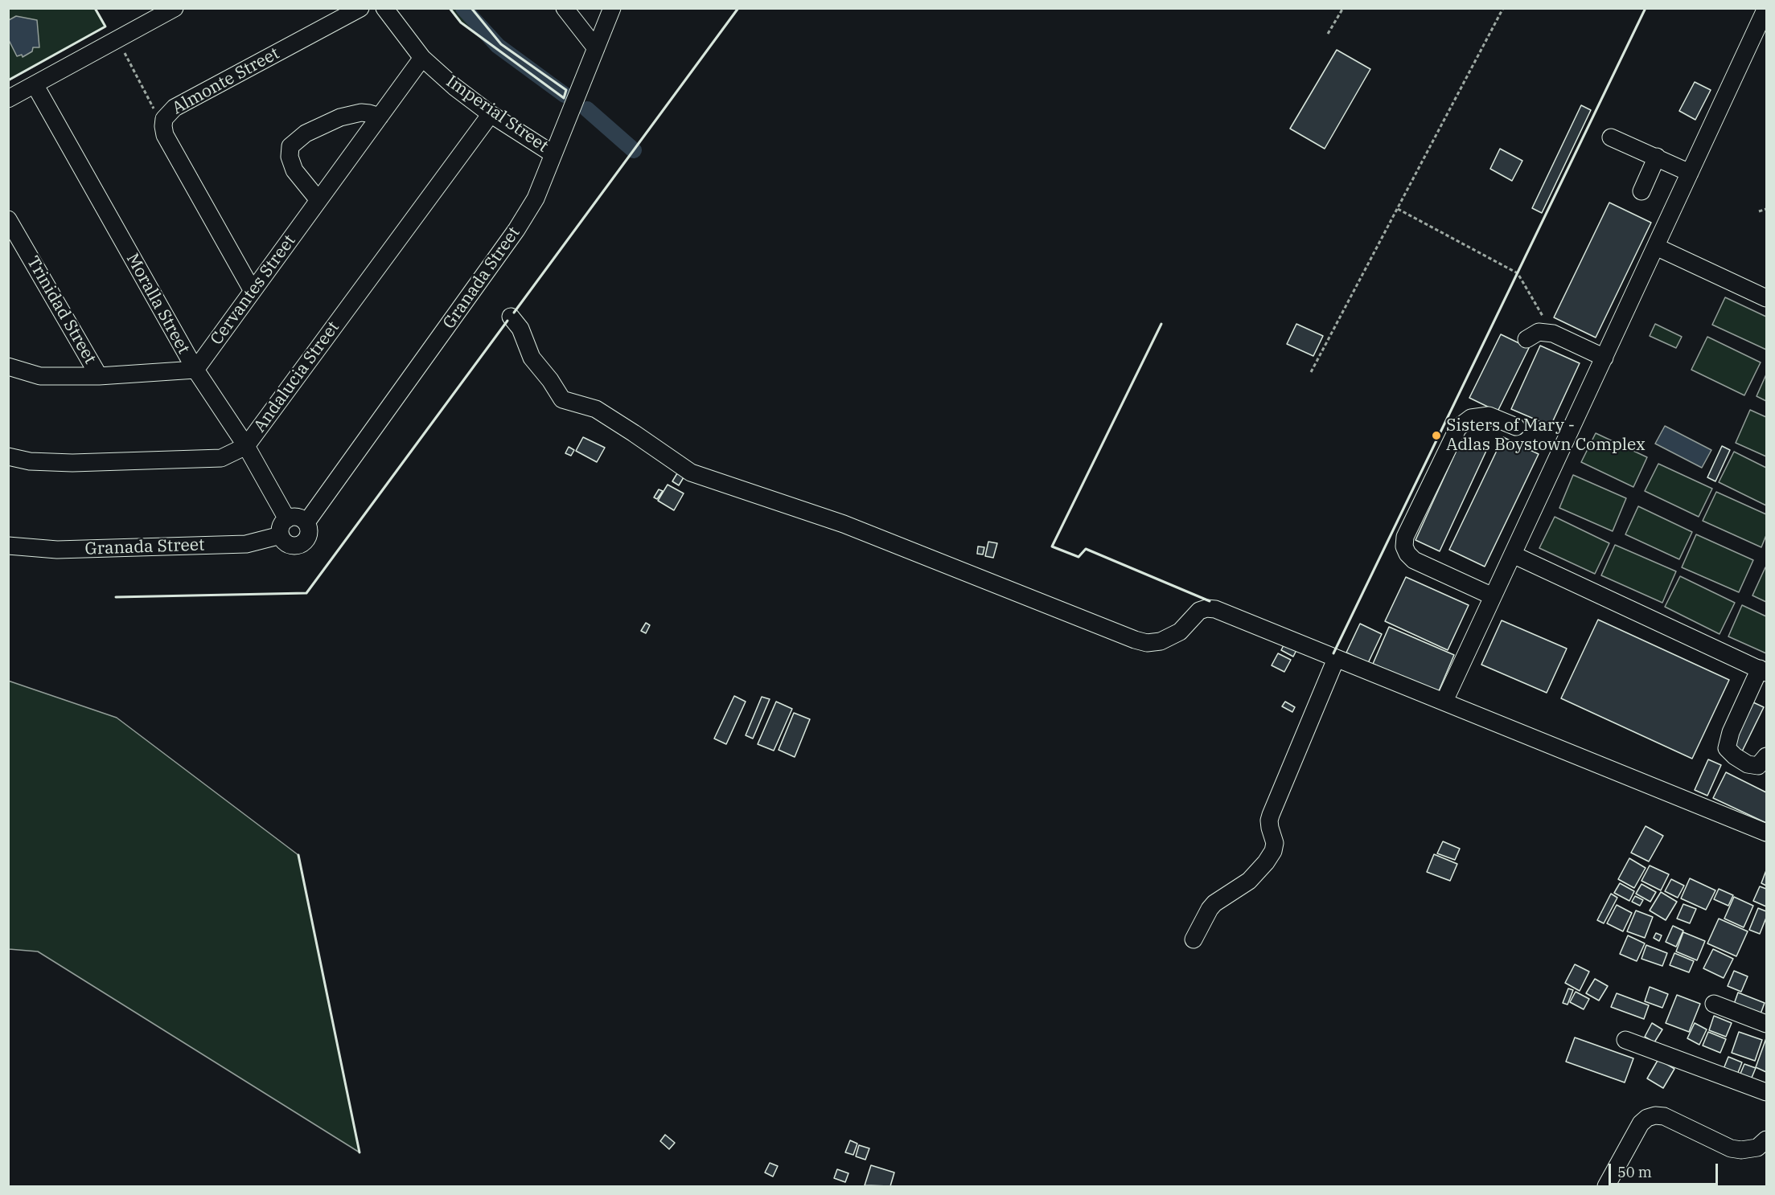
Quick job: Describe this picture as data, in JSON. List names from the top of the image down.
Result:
{
  "streets": {
    "street": [
      "Almonte Street",
      "Imperial Street",
      "Granada Street",
      "Cervantes Street",
      "Moralla Street",
      "Trinidad Street",
      "Andalucia Street"
    ]
  },
  "crossings": [
    ["Almonte Street", "Cervantes Street"],
    ["Imperial Street", "Granada Street"],
    ["Imperial Street", "Cervantes Street"],
    ["Imperial Street", "Andalucia Street"],
    ["Granada Street", "Moralla Street"],
    ["Cervantes Street", "Moralla Street"],
    ["Moralla Street", "Andalucia Street"]
  ],
  "places": ["Sisters of Mary - Adlas Boystown Complex"],
  "scale_bar": "50 m"
}
